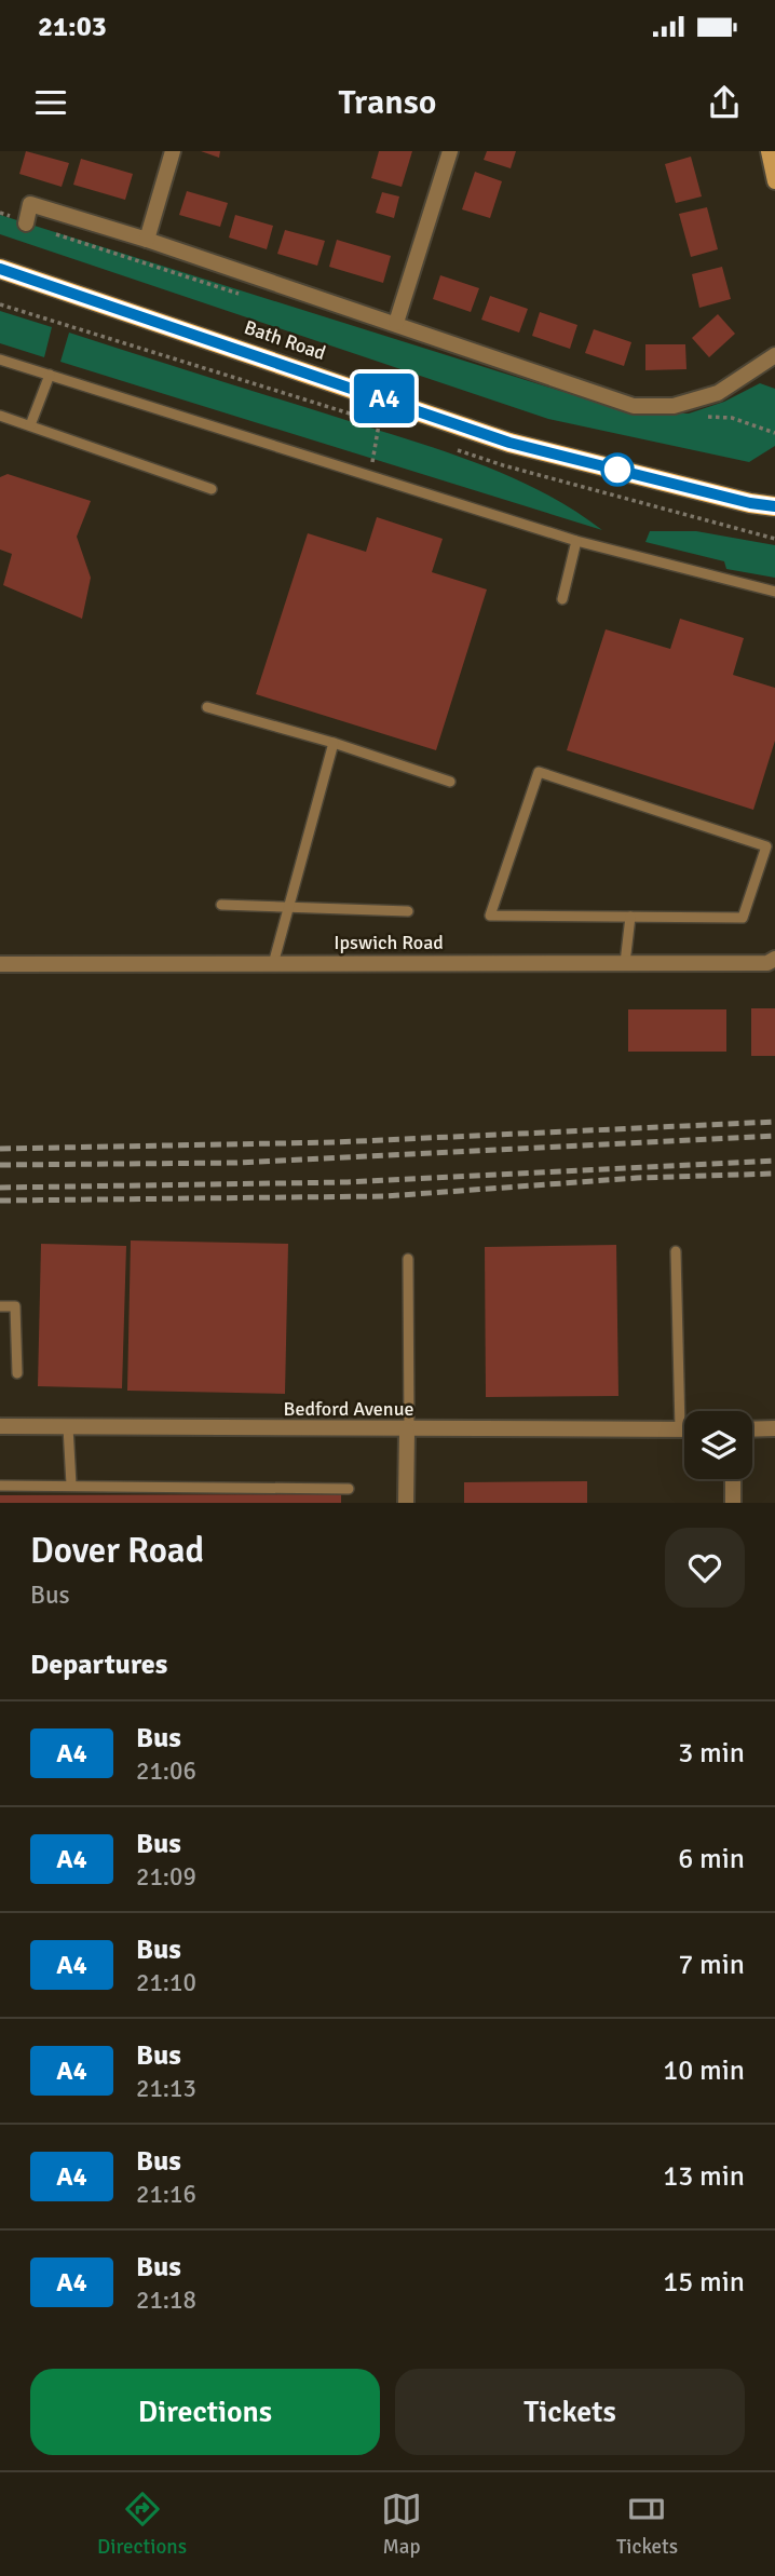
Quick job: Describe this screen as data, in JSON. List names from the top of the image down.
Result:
{
  "streets": {
    "main road": ["Bath Road"],
    "street": ["Ipswich Road", "Bedford Avenue"]
  },
  "lines": ["bus line A4"],
  "page": {
    "status": "21:03",
    "header": "Transo",
    "on_map": "A4",
    "heading": [
      ["Dover Road", "Bus"],
      "Departures"
    ],
    "list": [
      {
        "mark": "A4",
        "name": "Bus",
        "note": "21:06",
        "value": "3 min"
      },
      {
        "mark": "A4",
        "name": "Bus",
        "note": "21:09",
        "value": "6 min"
      },
      {
        "mark": "A4",
        "name": "Bus",
        "note": "21:10",
        "value": "7 min"
      },
      {
        "mark": "A4",
        "name": "Bus",
        "note": "21:13",
        "value": "10 min"
      },
      {
        "mark": "A4",
        "name": "Bus",
        "note": "21:16",
        "value": "13 min"
      },
      {
        "mark": "A4",
        "name": "Bus",
        "note": "21:18",
        "value": "15 min"
      }
    ],
    "buttons": ["Directions", "Tickets"],
    "tabs": ["Directions", "Map", "Tickets"]
  }
}
